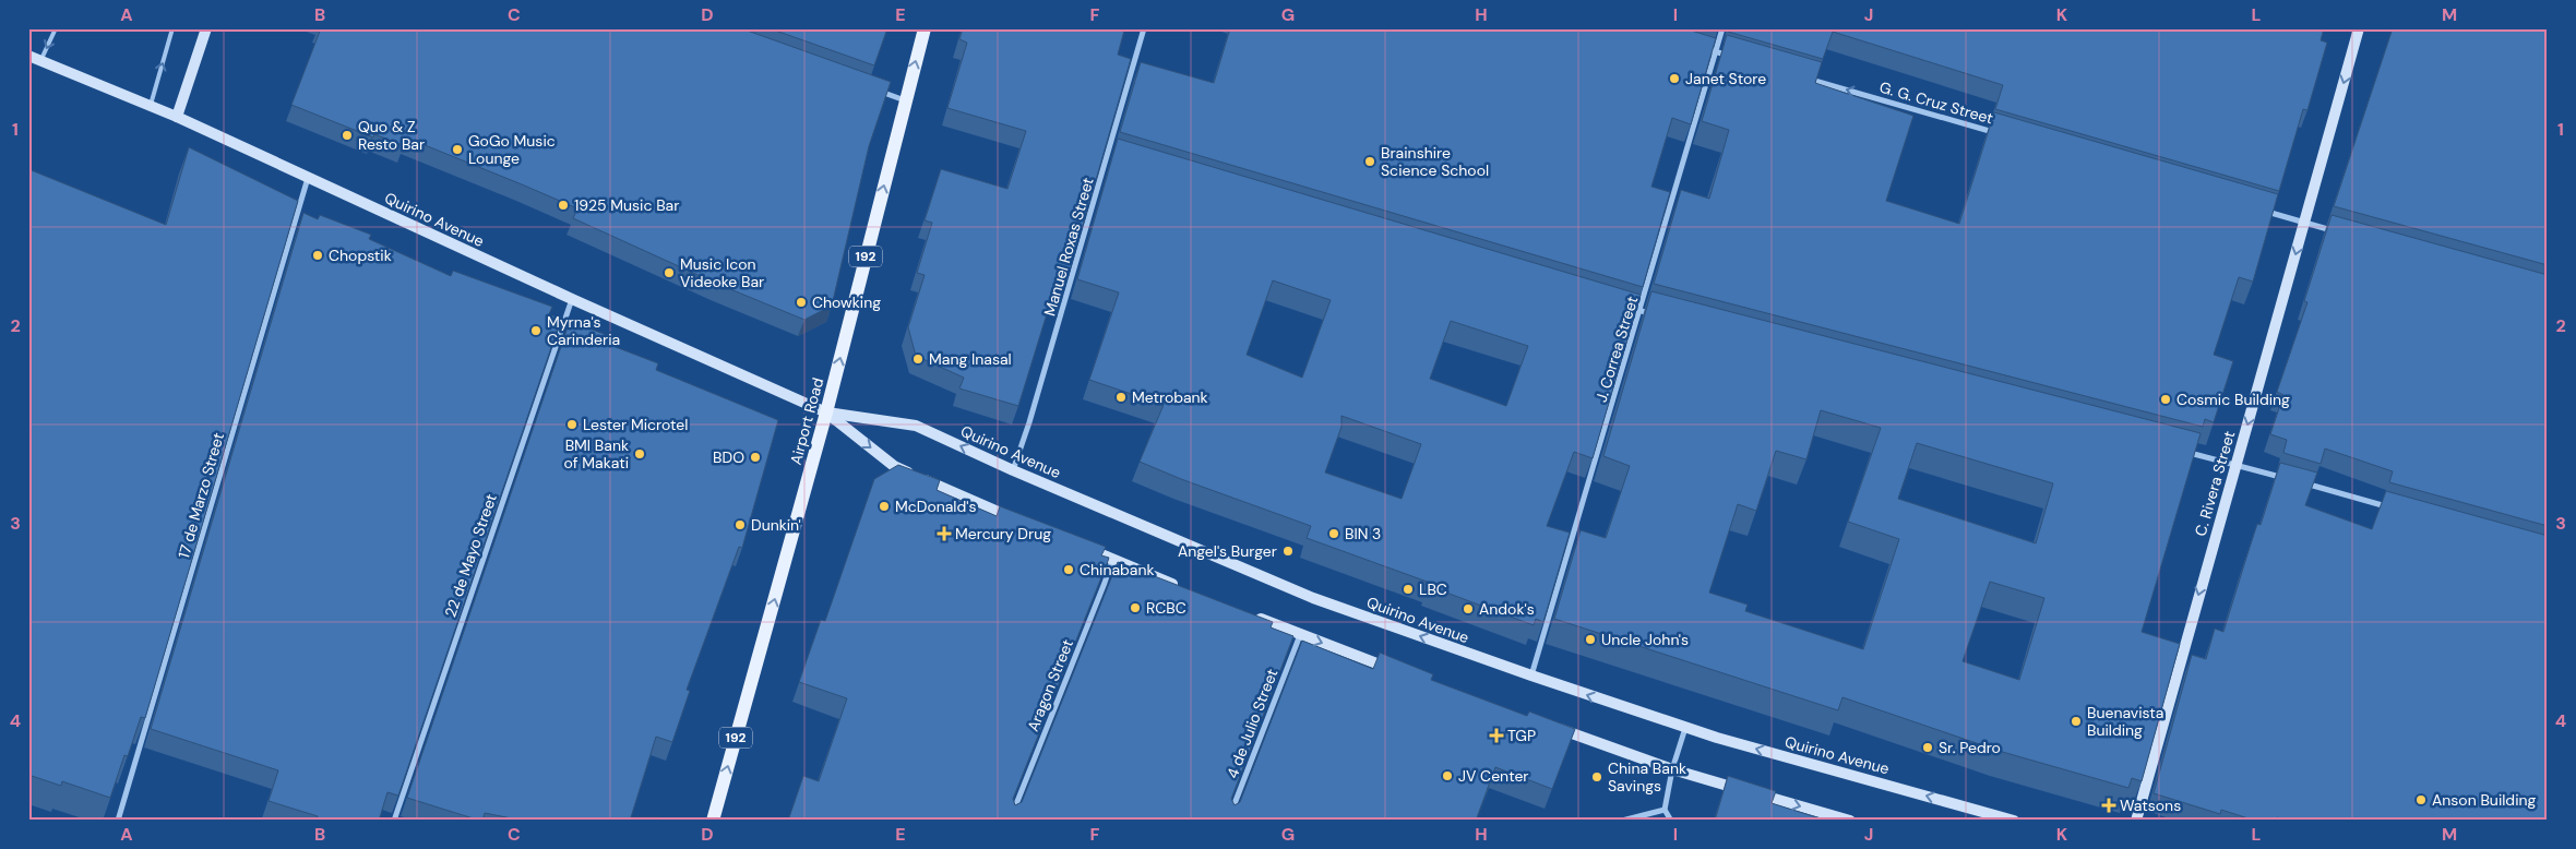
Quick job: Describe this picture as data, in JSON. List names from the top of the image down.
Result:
{
  "streets": {
    "main road": [
      "Quirino Avenue",
      "192",
      "Airport Road",
      "C. Rivera Street"
    ],
    "street": [
      "G. G. Cruz Street",
      "Manuel Roxas Street",
      "J. Correa Street",
      "17 de Marzo Street",
      "22 de Mayo Street",
      "Aragon Street",
      "4 de Julio Street"
    ]
  },
  "crossings": [
    ["Quirino Avenue", "Manuel Roxas Street"],
    ["Quirino Avenue", "J. Correa Street"],
    ["Quirino Avenue", "Airport Road"],
    ["Quirino Avenue", "17 de Marzo Street"],
    ["Quirino Avenue", "22 de Mayo Street"]
  ],
  "one_way": ["G. G. Cruz Street", "Airport Road", "C. Rivera Street"],
  "places": {
    "other": [
      "Janet Store",
      "Quo & Z Resto Bar",
      "GoGo Music Lounge",
      "Brainshire Science School",
      "1925 Music Bar",
      "Chopstik",
      "Music Icon Videoke Bar",
      "Chowking",
      "Myrna's Carinderia",
      "Mang Inasal",
      "Metrobank",
      "Cosmic Building",
      "Lester Microtel",
      "BMI Bank of Makati",
      "BDO",
      "McDonald's",
      "Dunkin'",
      "BIN 3",
      "Angel's Burger",
      "Chinabank",
      "LBC",
      "RCBC",
      "Andok's",
      "Uncle John's",
      "Buenavista Building",
      "Sr. Pedro",
      "JV Center",
      "China Bank Savings",
      "Anson Building"
    ],
    "health": ["Mercury Drug", "TGP", "Watsons"]
  },
  "grid": {
    "columns": [
      "A",
      "B",
      "C",
      "D",
      "E",
      "F",
      "G",
      "H",
      "I",
      "J",
      "K",
      "L",
      "M"
    ],
    "rows": [
      "1",
      "2",
      "3",
      "4"
    ]
  }
}
